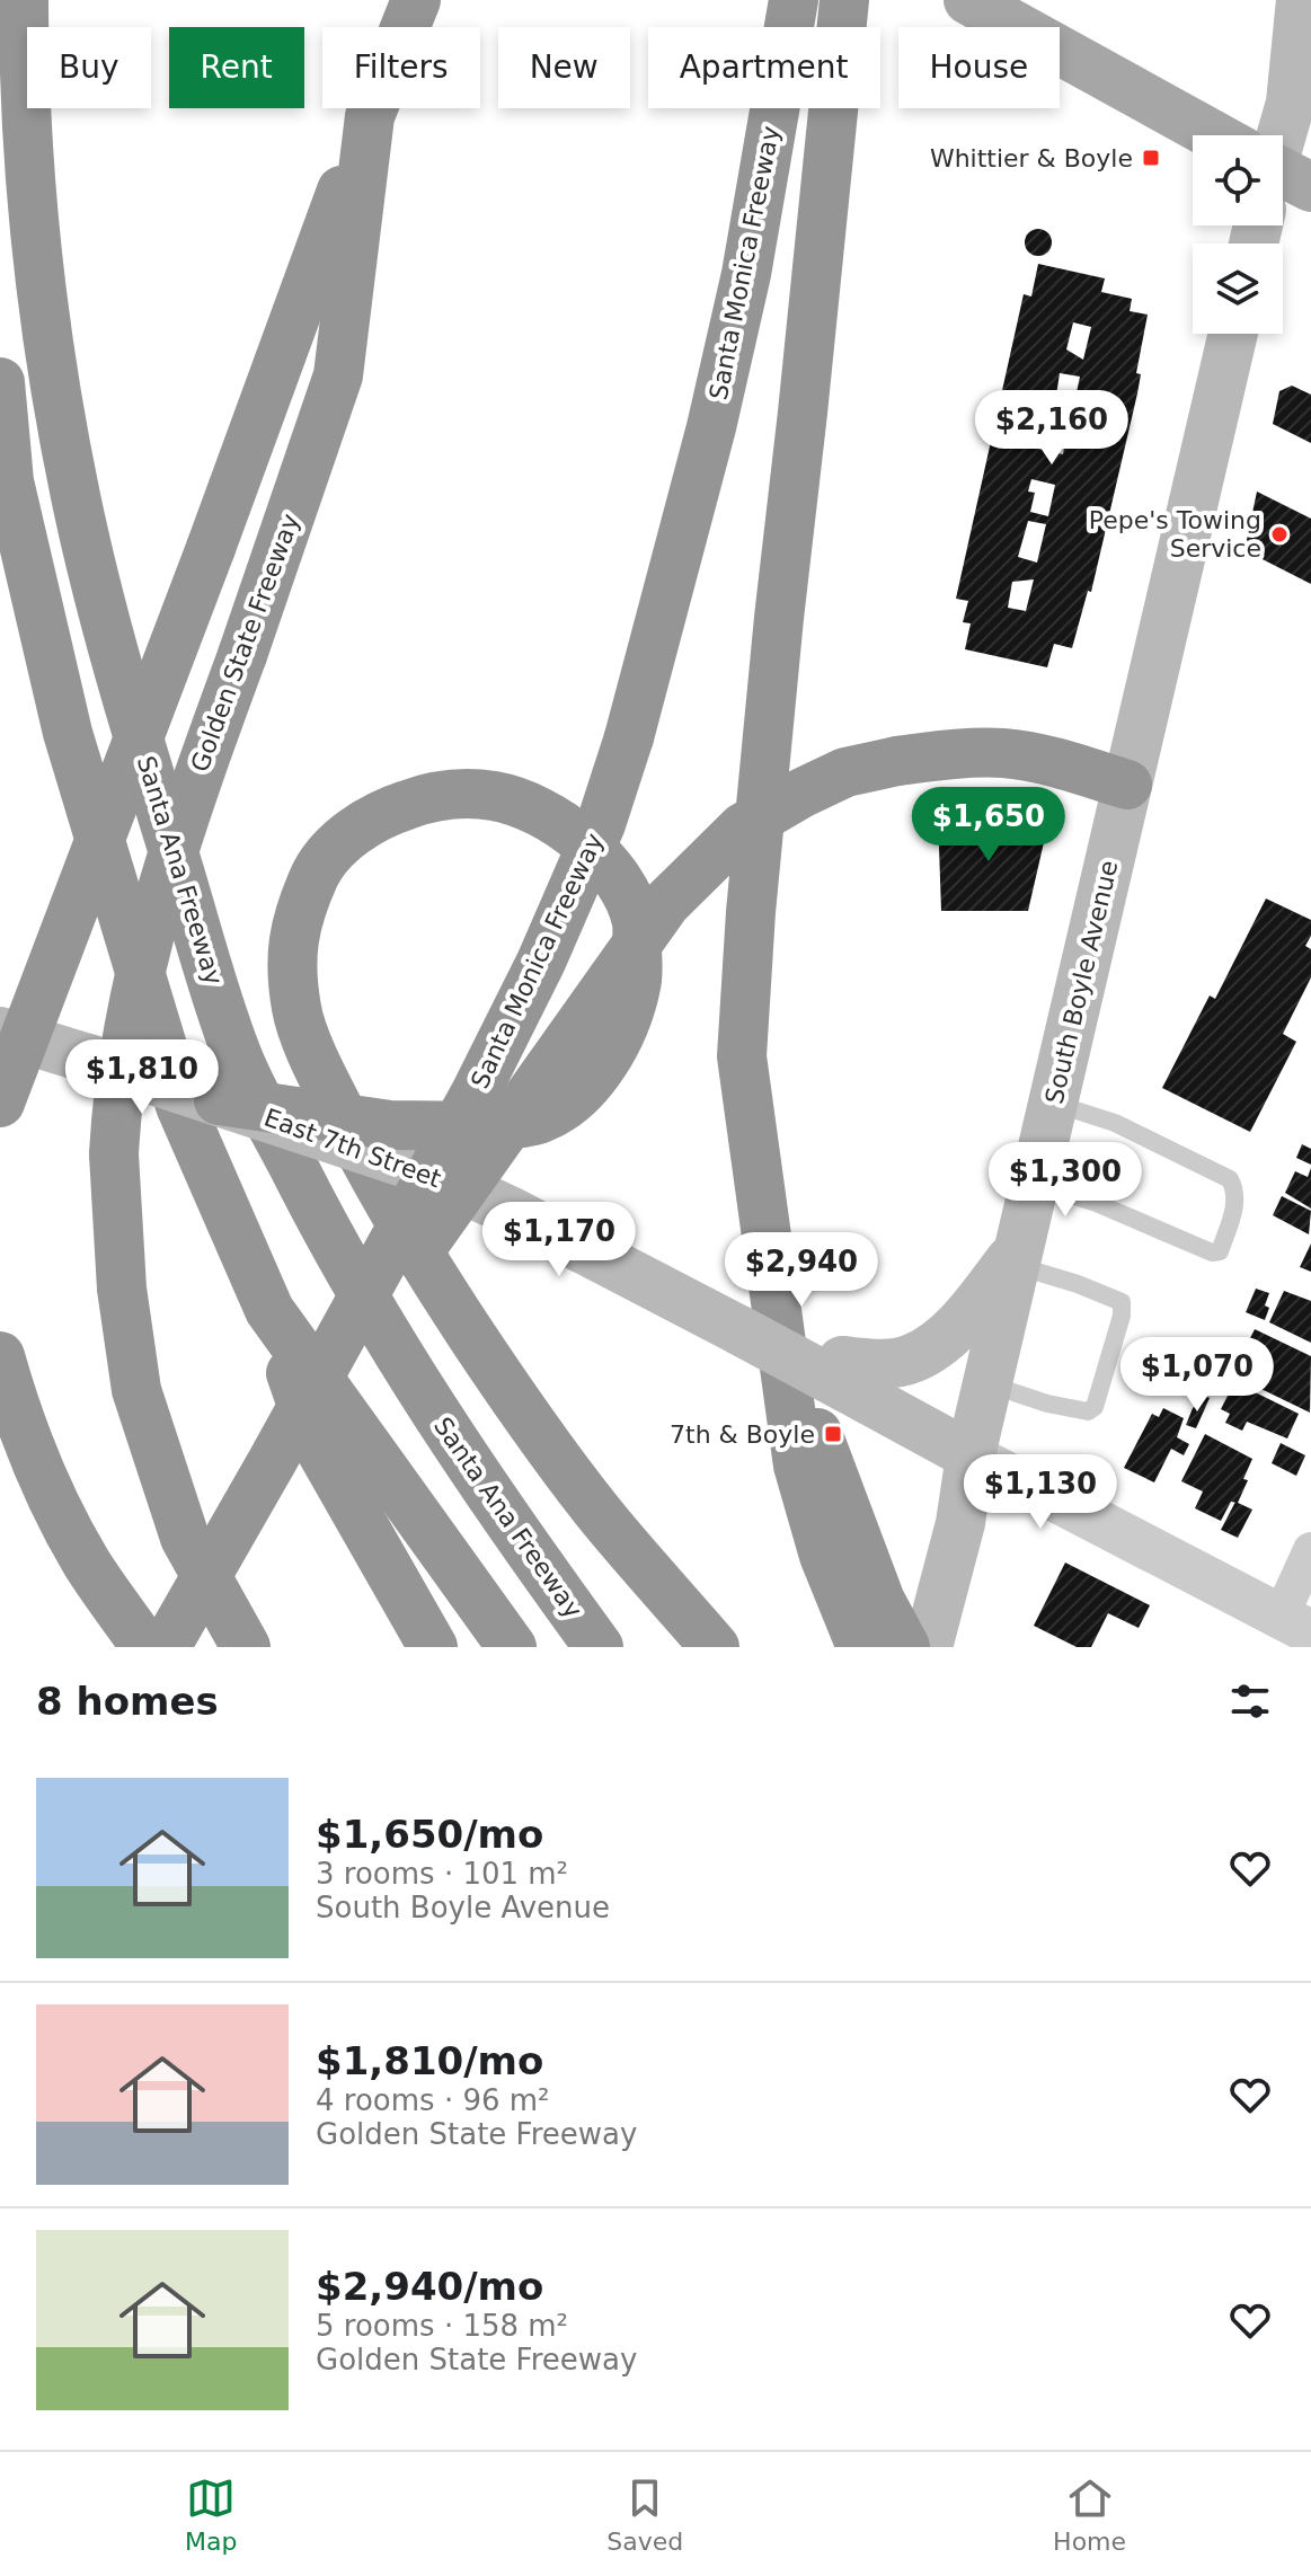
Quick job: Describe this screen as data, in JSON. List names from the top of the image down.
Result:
{
  "streets": {
    "highway": ["Santa Monica Freeway", "Golden State Freeway", "Santa Ana Freeway"],
    "main road": ["South Boyle Avenue", "East 7th Street"]
  },
  "crossings": [
    ["South Boyle Avenue", "East 7th Street"]
  ],
  "places": {
    "transit": ["Whittier & Boyle", "7th & Boyle"],
    "other": ["Pepe's Towing Service"]
  },
  "page": {
    "chip": [
      "Buy",
      "Rent",
      "Filters",
      "New",
      "Apartment",
      "House"
    ],
    "price": [
      "$2,160",
      "$1,650",
      "$1,810",
      "$1,300",
      "$1,170",
      "$2,940",
      "$1,070",
      "$1,130"
    ],
    "heading": "8 homes",
    "list": [
      {
        "name": "$1,650/mo",
        "note": "3 rooms · 101 m² · South Boyle Avenue"
      },
      {
        "name": "$1,810/mo",
        "note": "4 rooms · 96 m² · Golden State Freeway"
      },
      {
        "name": "$2,940/mo",
        "note": "5 rooms · 158 m² · Golden State Freeway"
      }
    ],
    "tabs": ["Map", "Saved", "Home"]
  }
}
